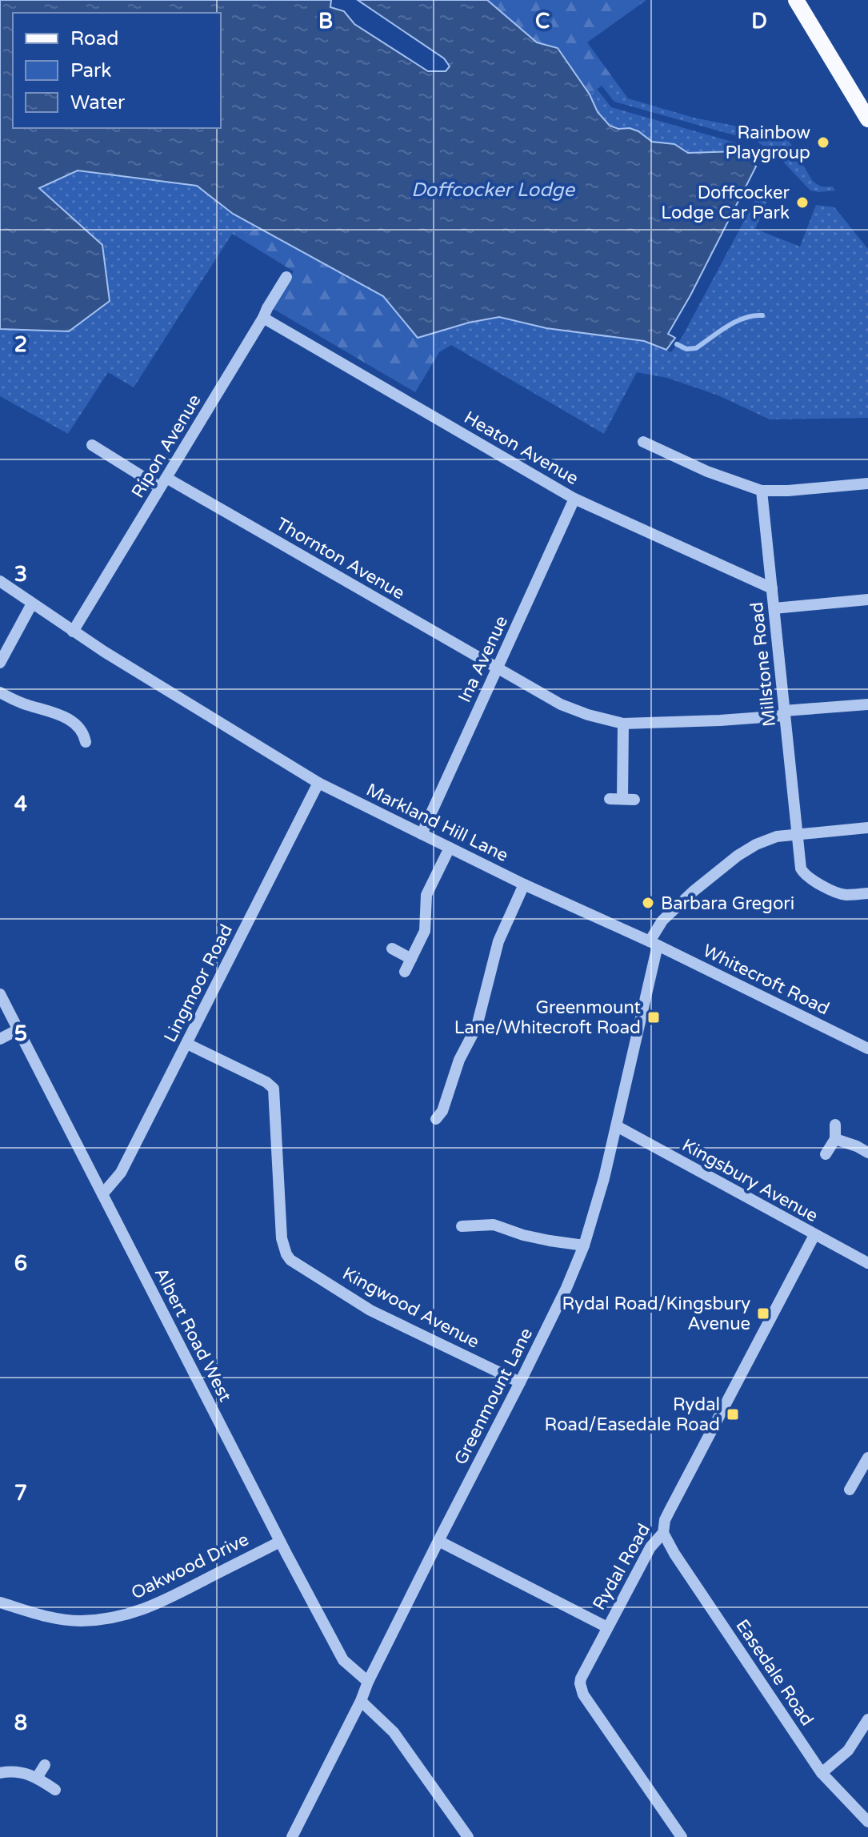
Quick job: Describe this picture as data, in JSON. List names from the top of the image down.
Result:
{
  "streets": {
    "street": [
      "Ripon Avenue",
      "Heaton Avenue",
      "Thornton Avenue",
      "Ina Avenue",
      "Millstone Road",
      "Markland Hill Lane",
      "Whitecroft Road",
      "Lingmoor Road",
      "Kingsbury Avenue",
      "Kingwood Avenue",
      "Albert Road West",
      "Greenmount Lane",
      "Oakwood Drive",
      "Rydal Road",
      "Easedale Road"
    ]
  },
  "crossings": [
    ["Ripon Avenue", "Heaton Avenue"],
    ["Ripon Avenue", "Thornton Avenue"],
    ["Ripon Avenue", "Markland Hill Lane"],
    ["Heaton Avenue", "Ina Avenue"],
    ["Heaton Avenue", "Millstone Road"],
    ["Thornton Avenue", "Ina Avenue"],
    ["Thornton Avenue", "Millstone Road"],
    ["Ina Avenue", "Markland Hill Lane"],
    ["Markland Hill Lane", "Whitecroft Road"],
    ["Markland Hill Lane", "Lingmoor Road"],
    ["Markland Hill Lane", "Greenmount Lane"],
    ["Whitecroft Road", "Greenmount Lane"],
    ["Lingmoor Road", "Kingwood Avenue"],
    ["Lingmoor Road", "Albert Road West"],
    ["Kingsbury Avenue", "Greenmount Lane"],
    ["Kingsbury Avenue", "Rydal Road"],
    ["Kingwood Avenue", "Greenmount Lane"],
    ["Albert Road West", "Greenmount Lane"],
    ["Albert Road West", "Oakwood Drive"],
    ["Rydal Road", "Easedale Road"]
  ],
  "water": ["Doffcocker Lodge"],
  "places": {
    "other": ["Rainbow Playgroup", "Doffcocker Lodge Car Park", "Barbara Gregori"],
    "transit": ["Greenmount Lane/Whitecroft Road", "Rydal Road/Kingsbury Avenue", "Rydal Road/Easedale Road"]
  },
  "legend": ["Road", "Park", "Water"],
  "grid": {
    "columns": ["B", "C", "D"],
    "rows": [
      "2",
      "3",
      "4",
      "5",
      "6",
      "7",
      "8"
    ]
  }
}
